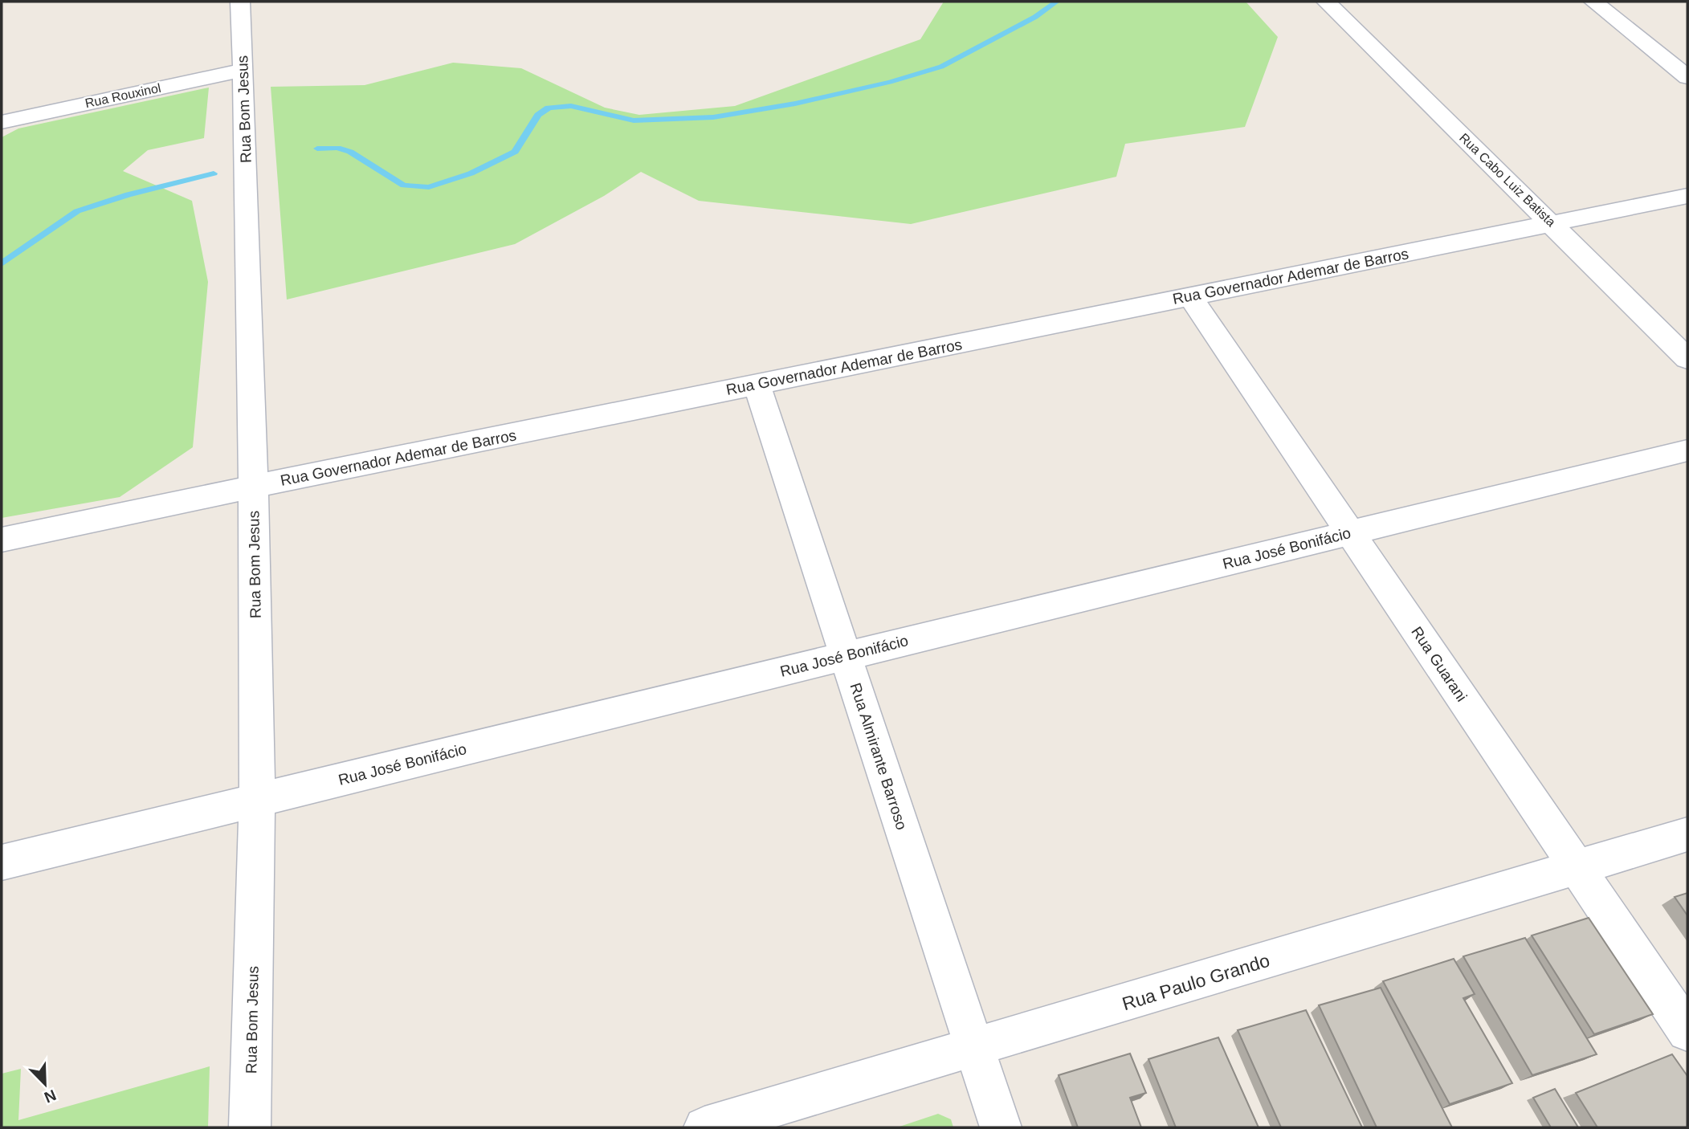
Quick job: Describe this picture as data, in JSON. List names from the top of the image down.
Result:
{
  "streets": {
    "street": [
      "Rua Rouxinol",
      "Rua Bom Jesus",
      "Rua Cabo Luiz Batista",
      "Rua Governador Ademar de Barros",
      "Rua José Bonifácio",
      "Rua Guarani",
      "Rua Almirante Barroso",
      "Rua Paulo Grando"
    ]
  },
  "crossings": [
    ["Rua Rouxinol", "Rua Bom Jesus"],
    ["Rua Bom Jesus", "Rua Governador Ademar de Barros"],
    ["Rua Bom Jesus", "Rua José Bonifácio"],
    ["Rua Cabo Luiz Batista", "Rua Governador Ademar de Barros"],
    ["Rua Governador Ademar de Barros", "Rua Guarani"],
    ["Rua Governador Ademar de Barros", "Rua Almirante Barroso"],
    ["Rua José Bonifácio", "Rua Guarani"],
    ["Rua José Bonifácio", "Rua Almirante Barroso"],
    ["Rua Guarani", "Rua Paulo Grando"],
    ["Rua Almirante Barroso", "Rua Paulo Grando"]
  ],
  "north": "bottom right"
}
